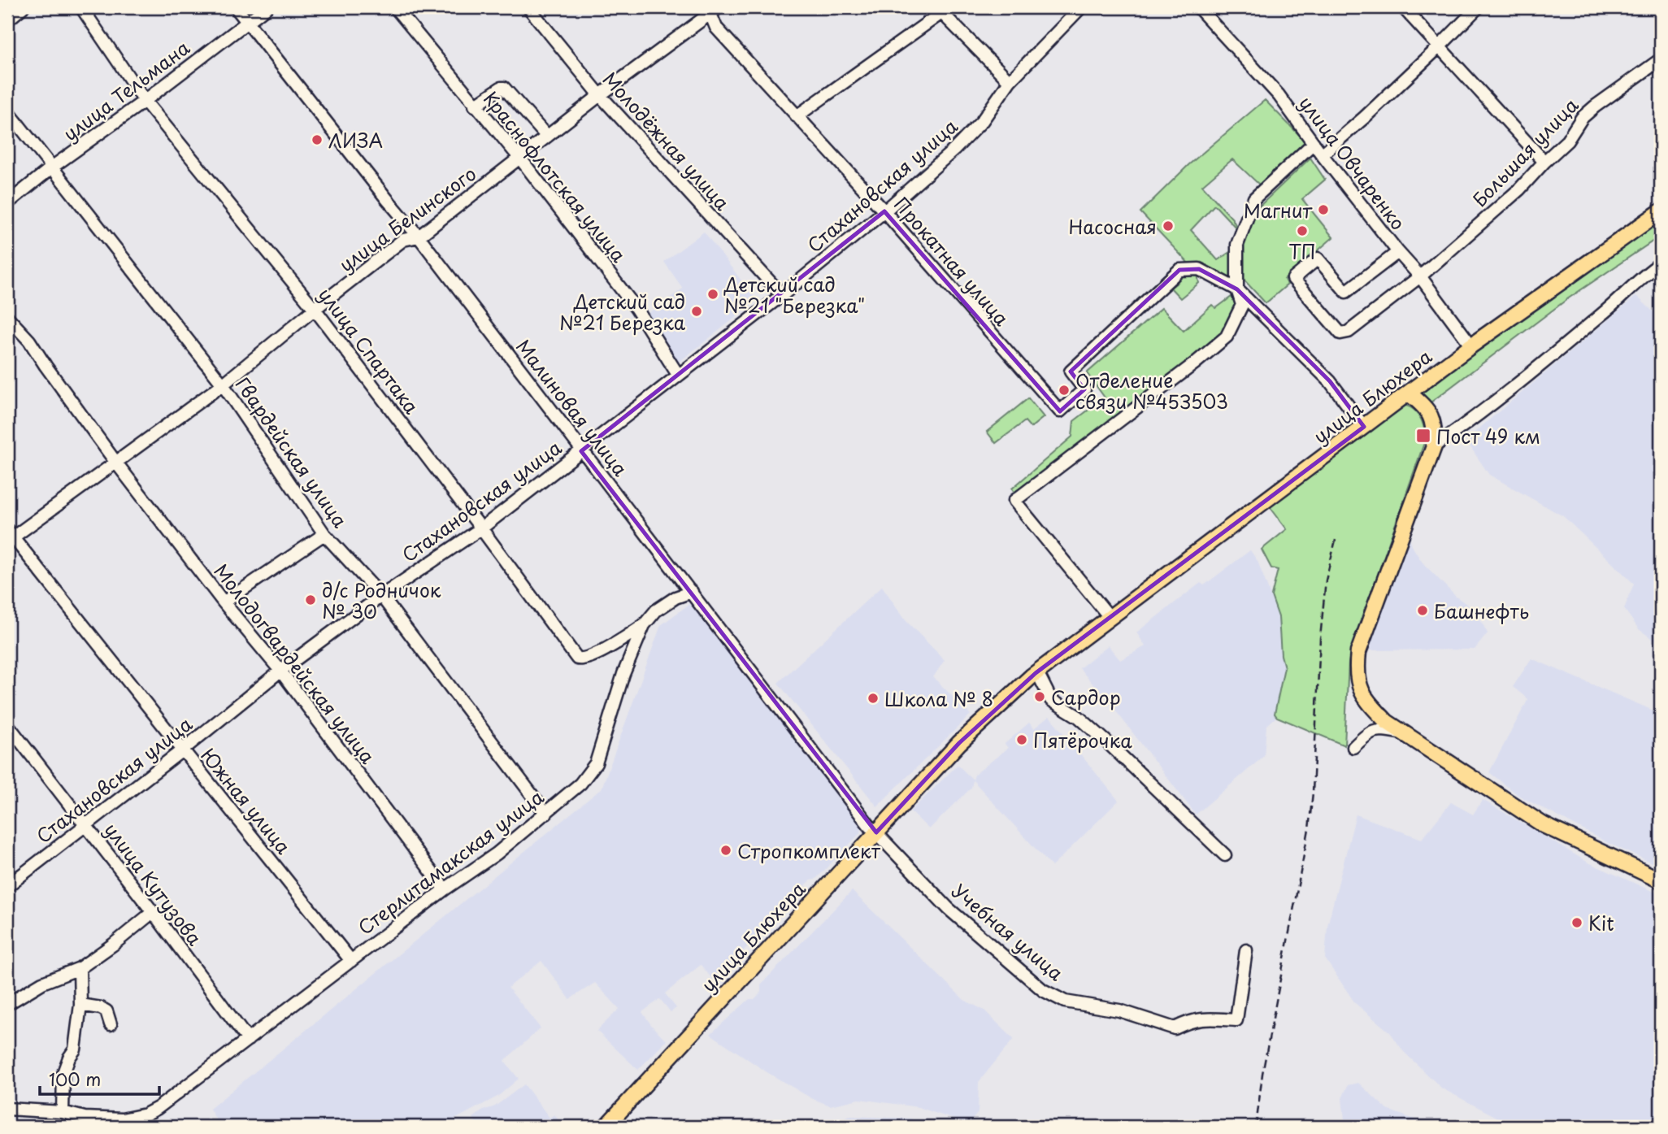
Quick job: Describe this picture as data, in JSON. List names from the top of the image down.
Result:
{
  "streets": {
    "main road": ["улица Блюхера"],
    "street": [
      "улица Тельмана",
      "Молодёжная улица",
      "Большая улица",
      "улица Овчаренко",
      "Краснофлотская улица",
      "Стахановская улица",
      "улица Белинского",
      "Прокатная улица",
      "улица Спартака",
      "Малиновая улица",
      "Гвардейская улица",
      "Молодогвардейская улица",
      "Южная улица",
      "Стерлитамакская улица",
      "улица Кутузова",
      "Учебная улица"
    ]
  },
  "crossings": [
    ["улица Тельмана", "улица Спартака"],
    ["улица Тельмана", "Малиновая улица"],
    ["улица Тельмана", "Гвардейская улица"],
    ["Молодёжная улица", "Стахановская улица"],
    ["Молодёжная улица", "улица Белинского"],
    ["Большая улица", "улица Овчаренко"],
    ["улица Овчаренко", "улица Блюхера"],
    ["Краснофлотская улица", "Стахановская улица"],
    ["Краснофлотская улица", "улица Белинского"],
    ["Стахановская улица", "Прокатная улица"],
    ["Стахановская улица", "улица Спартака"],
    ["Стахановская улица", "Малиновая улица"],
    ["Стахановская улица", "Гвардейская улица"],
    ["Стахановская улица", "Молодогвардейская улица"],
    ["Стахановская улица", "Южная улица"],
    ["Стахановская улица", "улица Кутузова"],
    ["улица Белинского", "Прокатная улица"],
    ["улица Белинского", "улица Спартака"],
    ["улица Белинского", "Малиновая улица"],
    ["улица Белинского", "Гвардейская улица"],
    ["улица Белинского", "Молодогвардейская улица"],
    ["улица Белинского", "Южная улица"],
    ["улица Спартака", "Стерлитамакская улица"],
    ["улица Блюхера", "Малиновая улица"],
    ["улица Блюхера", "Учебная улица"],
    ["Малиновая улица", "Стерлитамакская улица"],
    ["Малиновая улица", "Учебная улица"],
    ["Гвардейская улица", "Стерлитамакская улица"],
    ["Молодогвардейская улица", "Стерлитамакская улица"],
    ["Южная улица", "Стерлитамакская улица"],
    ["Стерлитамакская улица", "улица Кутузова"]
  ],
  "places": {
    "other": [
      "ЛИЗА",
      "Магнит",
      "Насосная",
      "ТП",
      "Детский сад №21 \"Березка\"",
      "Детский сад №21 Березка",
      "Отделение связи №453503",
      "д/с Родничок № 30",
      "Башнефть",
      "Сардор",
      "Школа № 8",
      "Пятёрочка",
      "Стропкомплект",
      "Kit"
    ],
    "transit": ["Пост 49 км"]
  },
  "scale_bar": "100 m"
}
